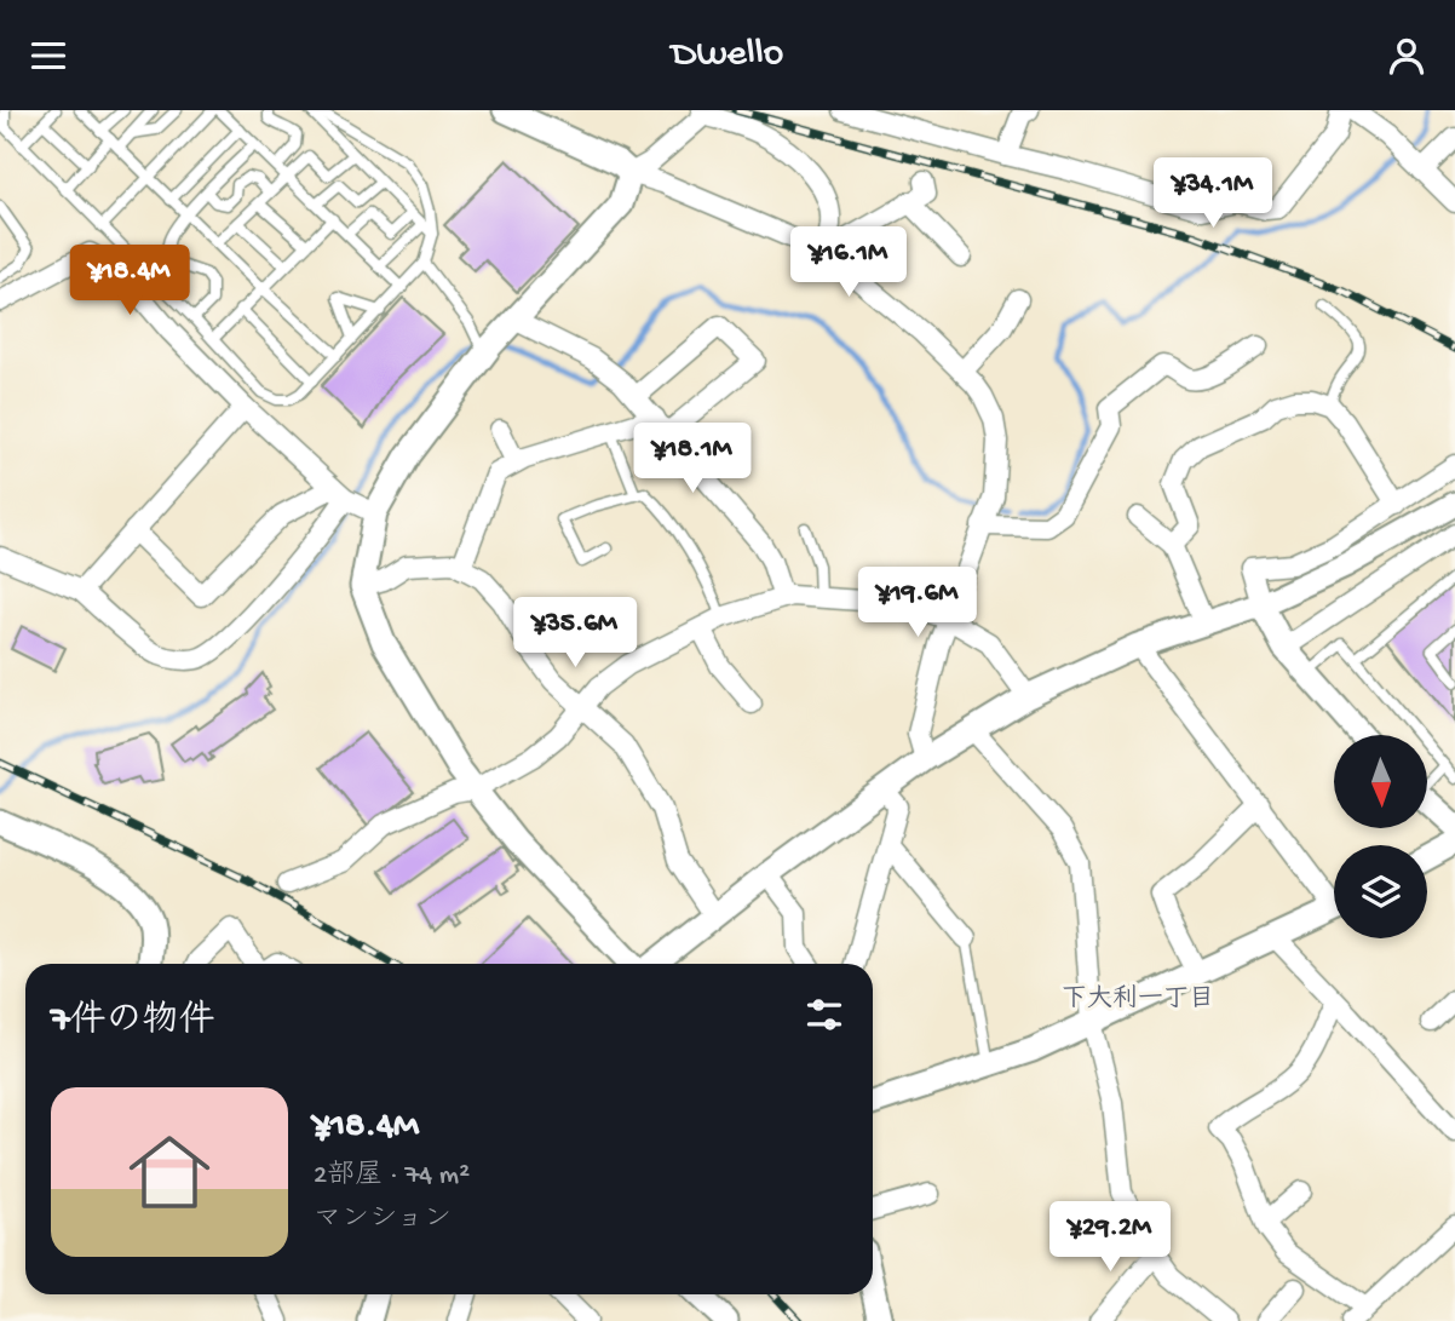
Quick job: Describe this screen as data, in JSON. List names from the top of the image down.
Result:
{
  "districts": ["下大利一丁目"],
  "north": "bottom",
  "page": {
    "header": "Dwello",
    "price": [
      "¥34.1M",
      "¥16.1M",
      "¥18.4M",
      "¥18.1M",
      "¥19.6M",
      "¥35.6M",
      "¥29.2M"
    ],
    "heading": "7件の物件",
    "list": [
      {
        "name": "¥18.4M",
        "note": "2部屋 · 74 m² · マンション"
      }
    ]
  }
}
